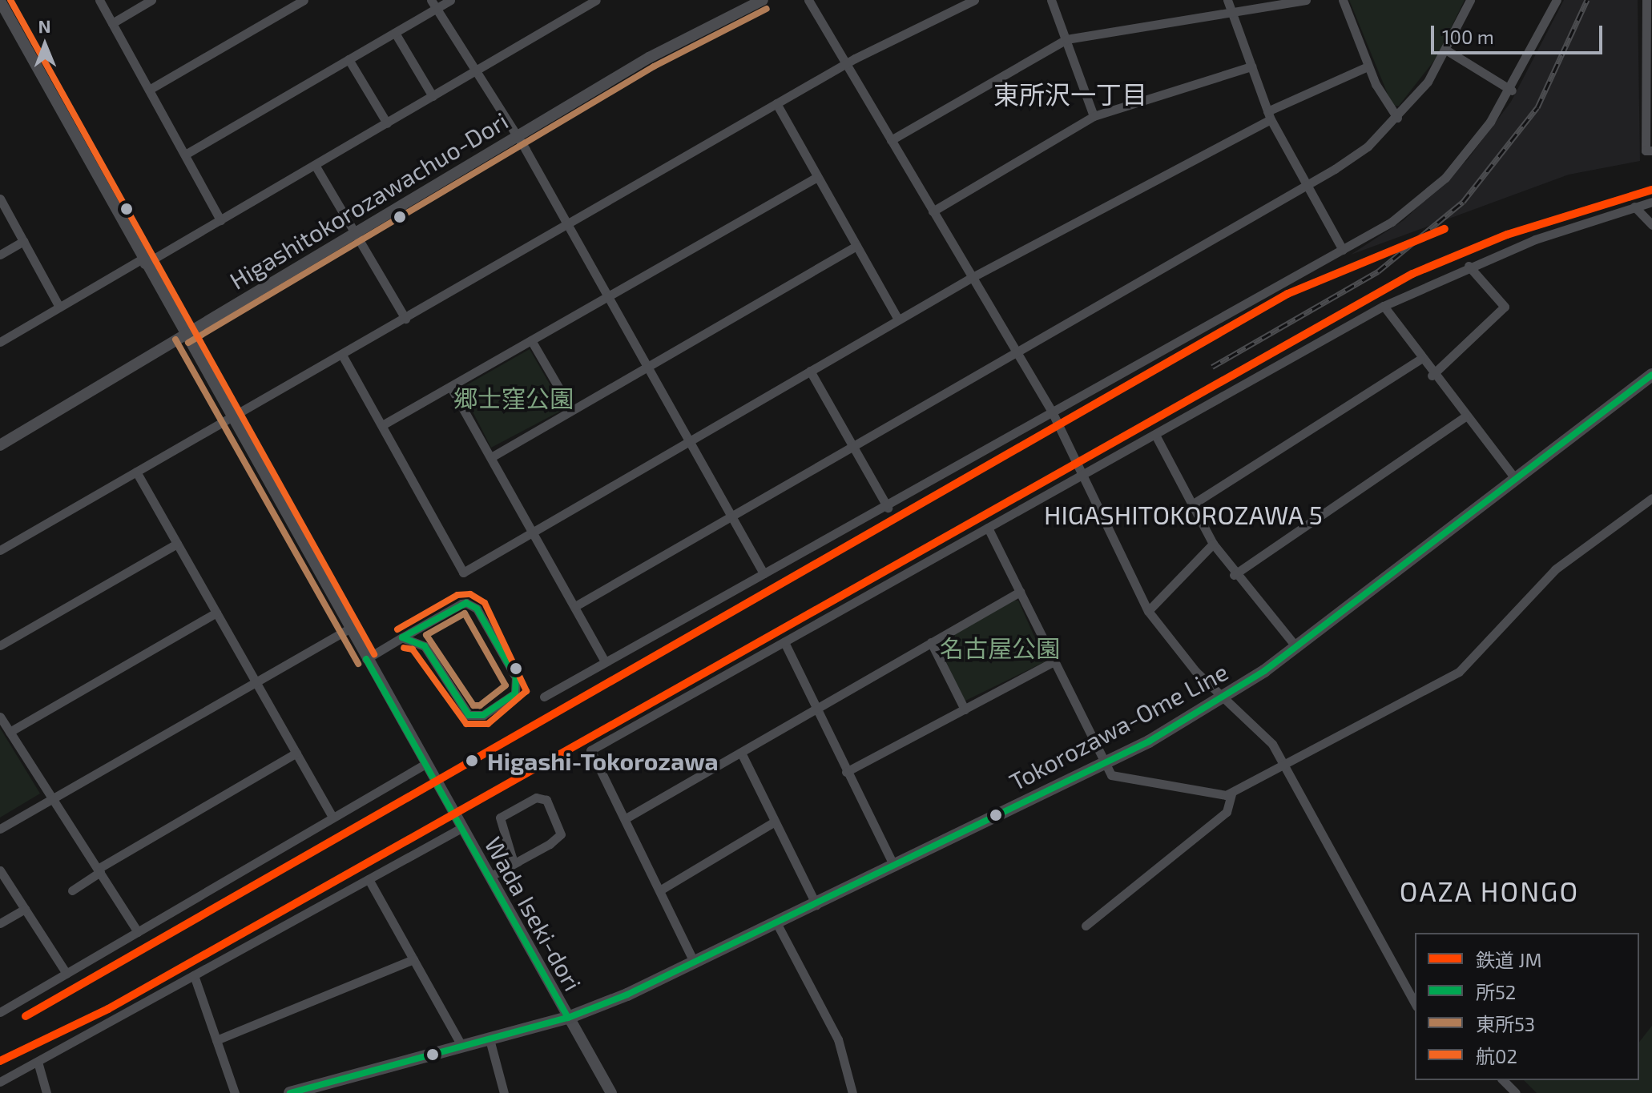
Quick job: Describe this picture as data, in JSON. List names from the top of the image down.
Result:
{
  "streets": {
    "main road": ["Tokorozawa-Ome Line"],
    "street": ["Higashitokorozawachuo-Dori", "Wada Iseki-dori"]
  },
  "crossings": [
    ["Higashitokorozawachuo-Dori", "Wada Iseki-dori"],
    ["Tokorozawa-Ome Line", "Wada Iseki-dori"]
  ],
  "districts": ["東所沢一丁目", "HIGASHITOKOROZAWA 5", "OAZA HONGO"],
  "parks": ["郷士窪公園", "名古屋公園"],
  "places": ["Higashi-Tokorozawa"],
  "lines": [
    "transit line 航02",
    "transit line 東所53",
    "rail line JM",
    "transit line 所52"
  ],
  "legend": [
    "鉄道 JM",
    "所52",
    "東所53",
    "航02"
  ],
  "scale_bar": "100 m",
  "north": "top"
}
